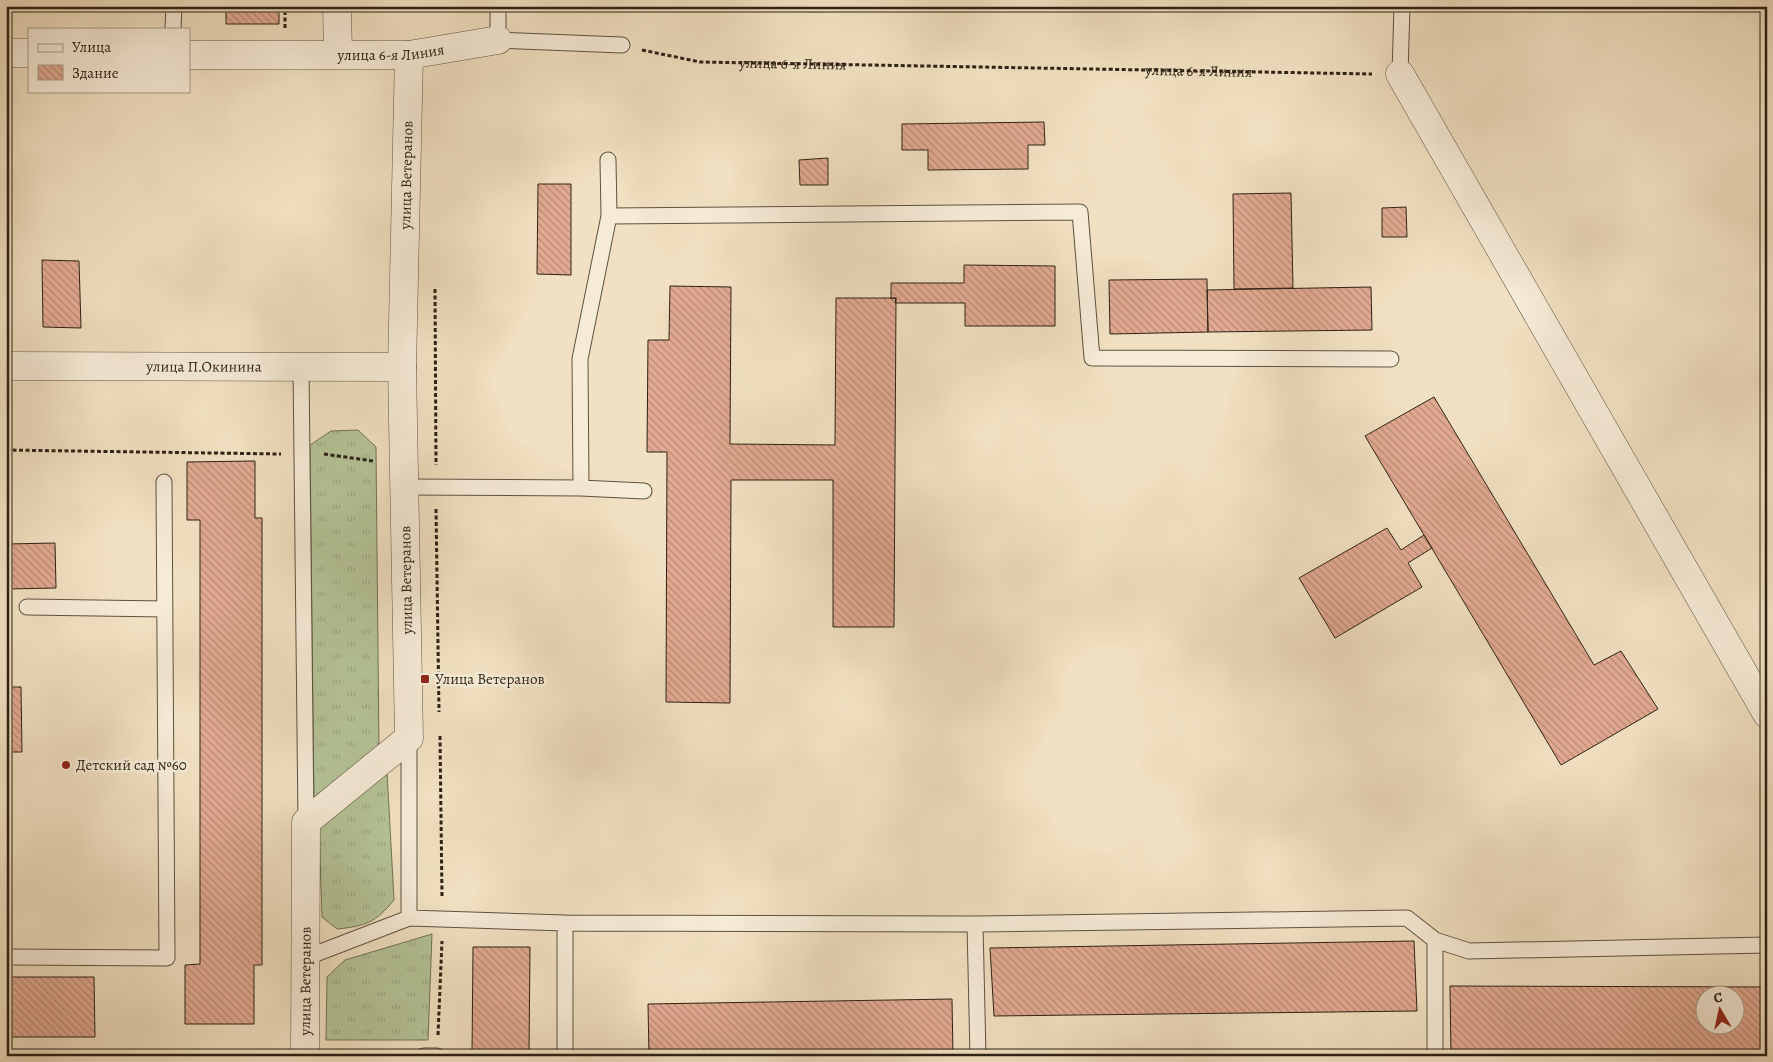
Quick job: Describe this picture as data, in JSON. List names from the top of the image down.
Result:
{
  "streets": {
    "street": ["улица 6-я Линия", "улица Ветеранов", "улица П.Окинина"]
  },
  "crossings": [
    ["улица 6-я Линия", "улица Ветеранов"],
    ["улица Ветеранов", "улица П.Окинина"]
  ],
  "places": {
    "transit": ["Улица Ветеранов"],
    "other": ["Детский сад №60"]
  },
  "legend": ["Улица", "Здание"],
  "north": "top"
}
